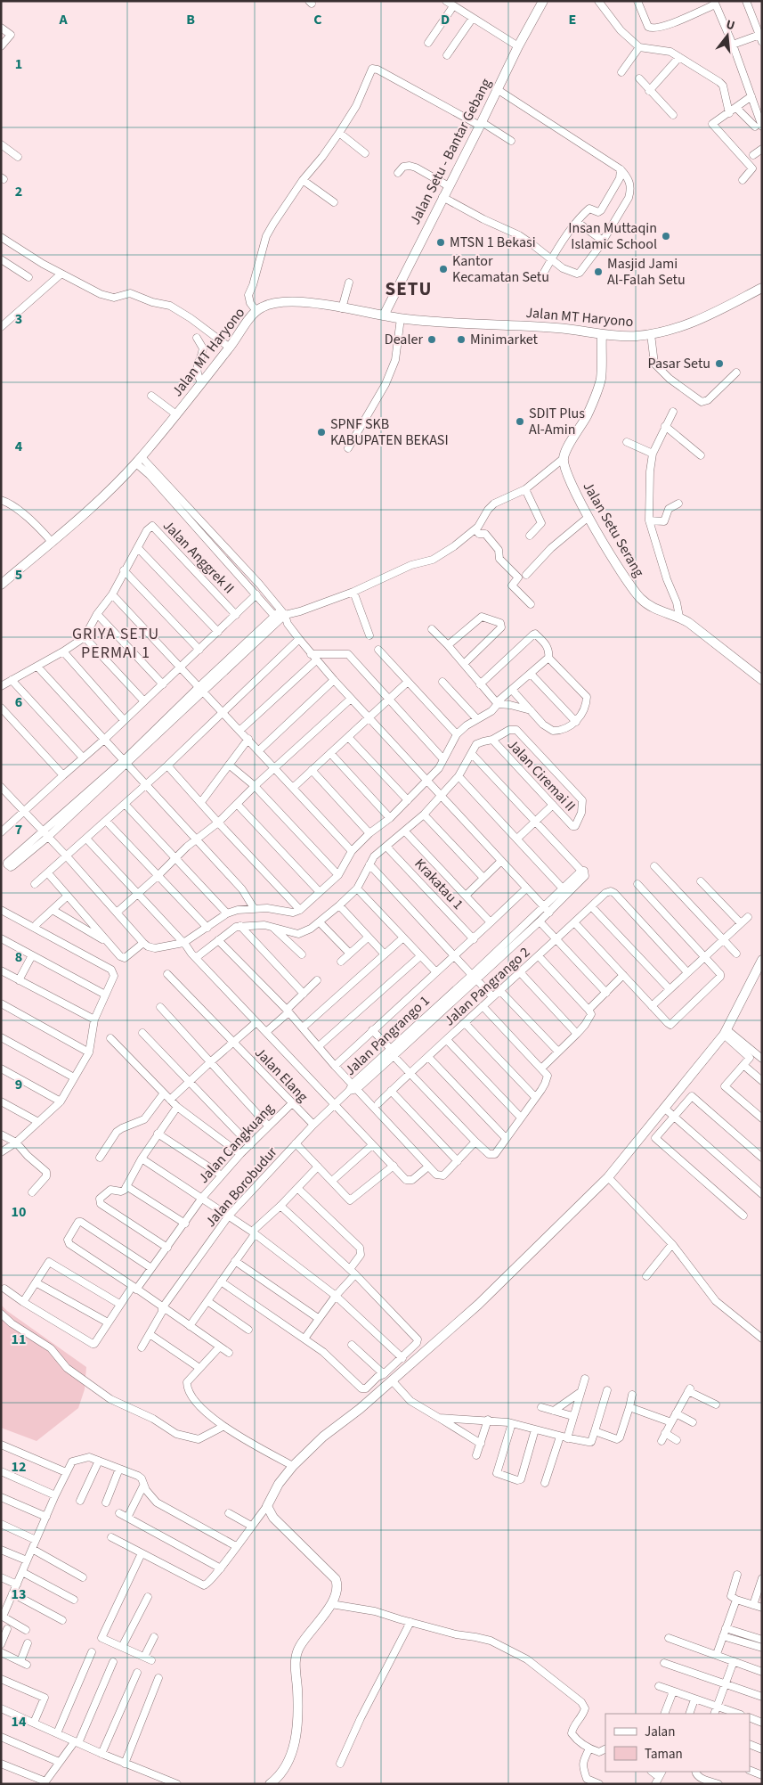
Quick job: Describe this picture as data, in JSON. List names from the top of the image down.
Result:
{
  "streets": {
    "street": [
      "Jalan Setu - Bantar Gebang",
      "Jalan MT Haryono",
      "Jalan Setu Serang",
      "Jalan Anggrek II",
      "Jalan Ciremai II",
      "Krakatau 1",
      "Jalan Pangrango 2",
      "Jalan Pangrango 1",
      "Jalan Elang",
      "Jalan Cangkuang",
      "Jalan Borobudur"
    ]
  },
  "crossings": [
    ["Jalan Setu - Bantar Gebang", "Jalan MT Haryono"],
    ["Jalan Pangrango 1", "Jalan Borobudur"],
    ["Jalan Elang", "Jalan Cangkuang"],
    ["Jalan Elang", "Jalan Borobudur"],
    ["Jalan Cangkuang", "Jalan Borobudur"]
  ],
  "districts": ["SETU", "GRIYA SETU PERMAI 1"],
  "places": [
    "Insan Muttaqin Islamic School",
    "MTSN 1 Bekasi",
    "Kantor Kecamatan Setu",
    "Masjid Jami Al-Falah Setu",
    "Dealer",
    "Minimarket",
    "Pasar Setu",
    "SDIT Plus Al-Amin",
    "SPNF SKB KABUPATEN BEKASI"
  ],
  "legend": ["Jalan", "Taman"],
  "north": "top",
  "grid": {
    "columns": [
      "A",
      "B",
      "C",
      "D",
      "E"
    ],
    "rows": [
      "1",
      "2",
      "3",
      "4",
      "5",
      "6",
      "7",
      "8",
      "9",
      "10",
      "11",
      "12",
      "13",
      "14"
    ]
  }
}
